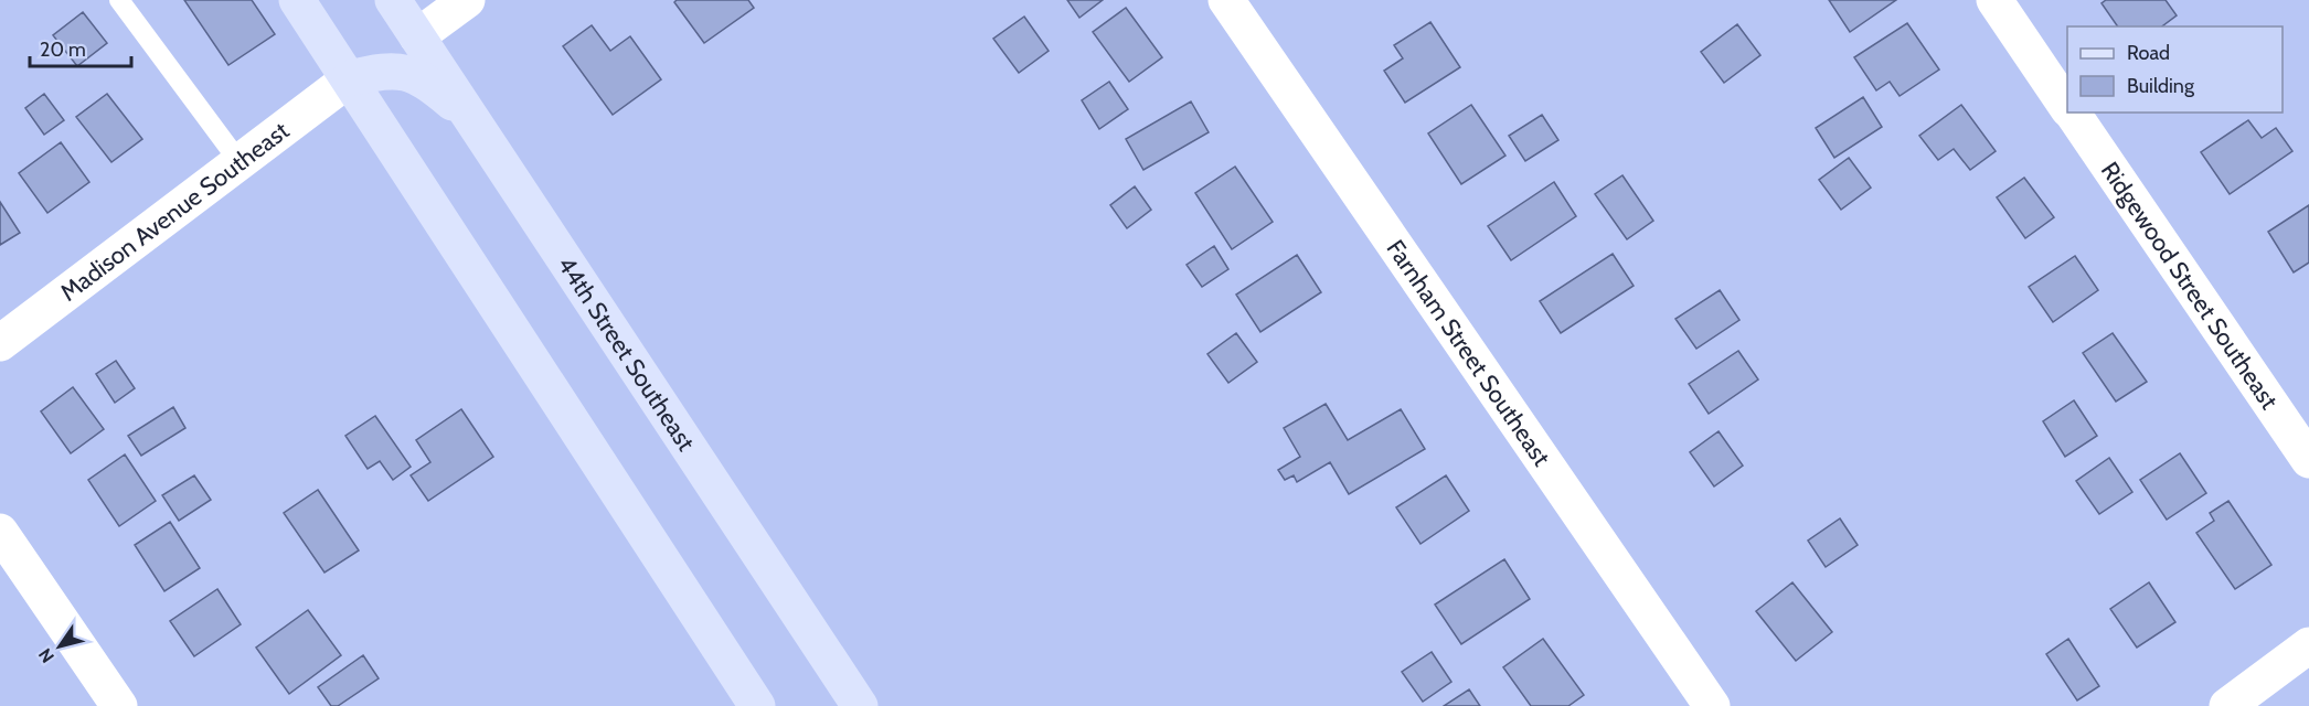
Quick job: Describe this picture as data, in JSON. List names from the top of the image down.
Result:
{
  "streets": {
    "main road": ["44th Street Southeast"],
    "street": ["Madison Avenue Southeast", "Ridgewood Street Southeast", "Farnham Street Southeast"]
  },
  "legend": ["Road", "Building"],
  "scale_bar": "20 m",
  "north": "bottom left"
}
